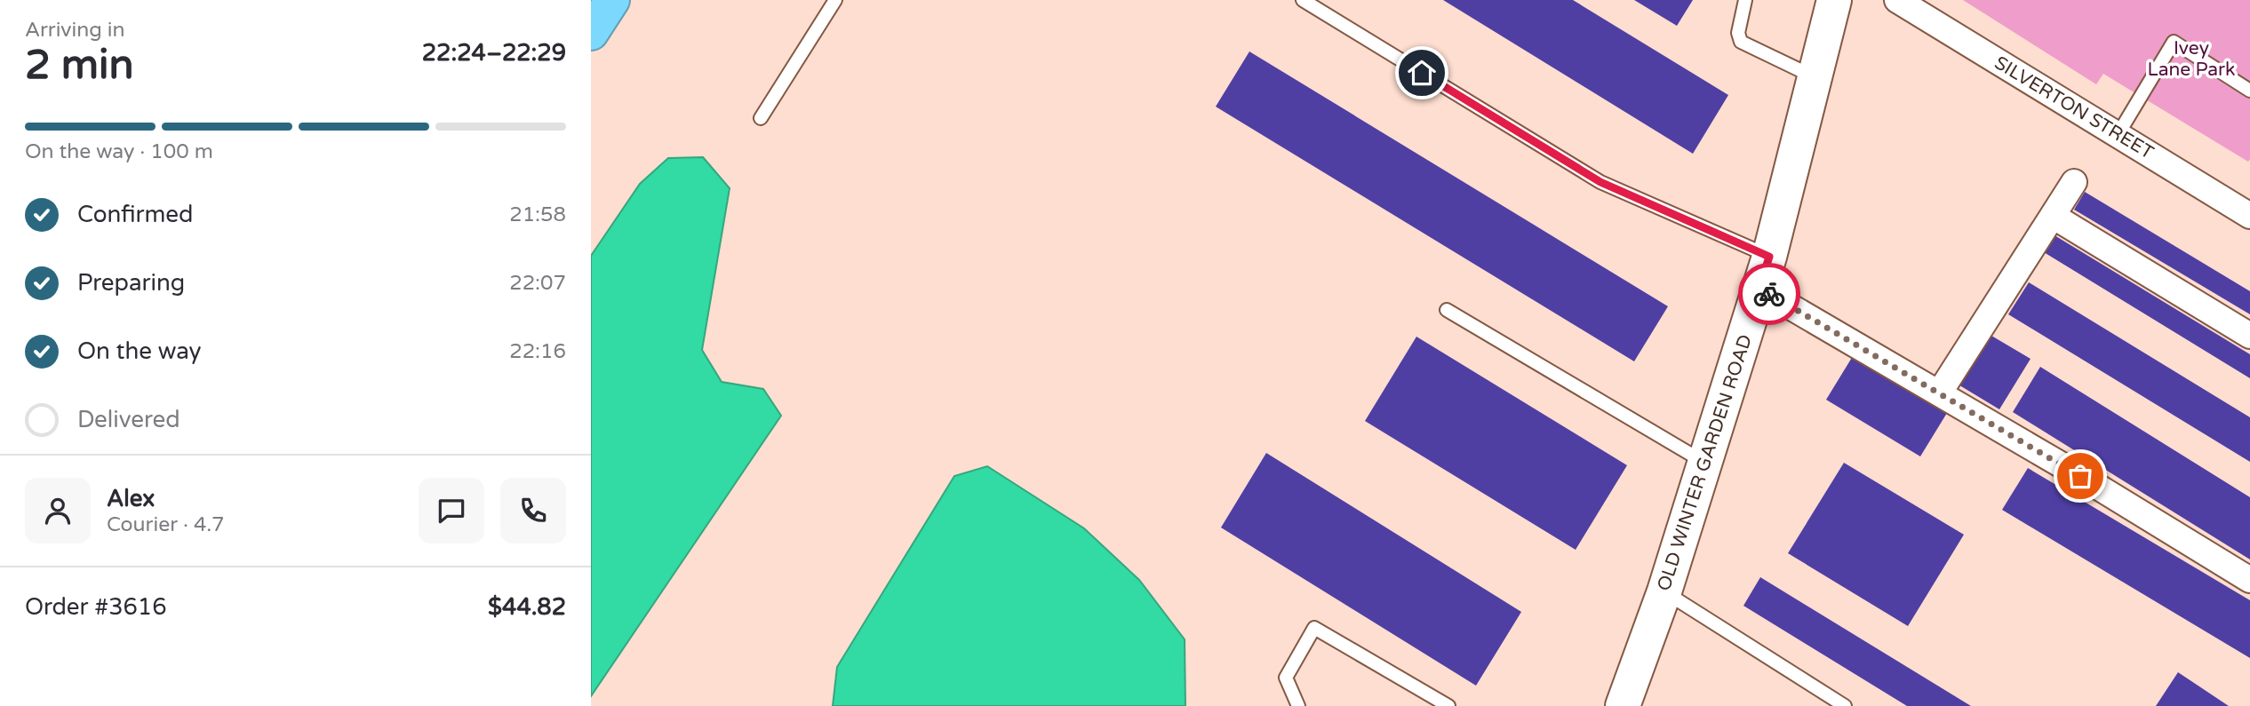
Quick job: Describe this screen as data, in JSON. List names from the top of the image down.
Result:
{
  "streets": {
    "main road": ["OLD WINTER GARDEN ROAD"],
    "street": ["SILVERTON STREET"]
  },
  "parks": ["Ivey Lane Park"],
  "page": {
    "heading": ["2 min", "Arriving in", "22:24–22:29"],
    "panel": [
      "Alex",
      "Courier · 4.7",
      "Order #3616",
      "$44.82"
    ],
    "bar": "On the way · 100 m",
    "list": [
      ["Confirmed", "21:58"],
      ["Preparing", "22:07"],
      ["On the way", "22:16"],
      "Delivered"
    ]
  }
}
